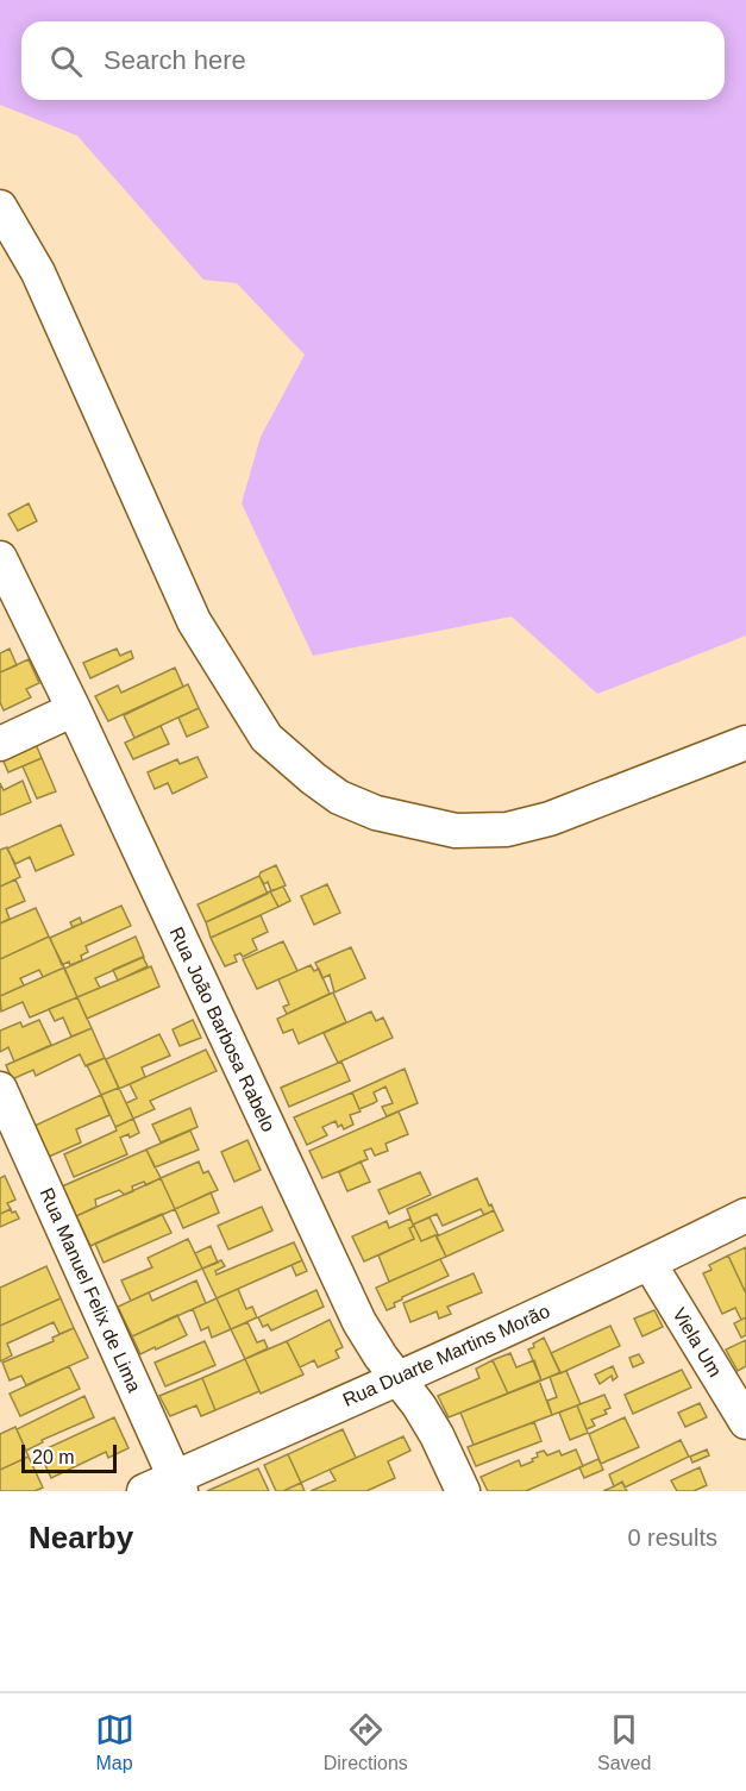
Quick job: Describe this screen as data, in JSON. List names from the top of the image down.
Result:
{
  "streets": {
    "street": [
      "Rua João Barbosa Rabelo",
      "Rua Manuel Felix de Lima",
      "Viela Um",
      "Rua Duarte Martins Morão"
    ]
  },
  "crossings": [
    ["Rua João Barbosa Rabelo", "Rua Duarte Martins Morão"],
    ["Rua Manuel Felix de Lima", "Rua Duarte Martins Morão"],
    ["Viela Um", "Rua Duarte Martins Morão"]
  ],
  "scale_bar": "20 m",
  "page": {
    "search": "Search here",
    "scale": "20 m",
    "heading": ["Nearby", "0 results"],
    "nav": ["Map", "Directions", "Saved"]
  }
}
